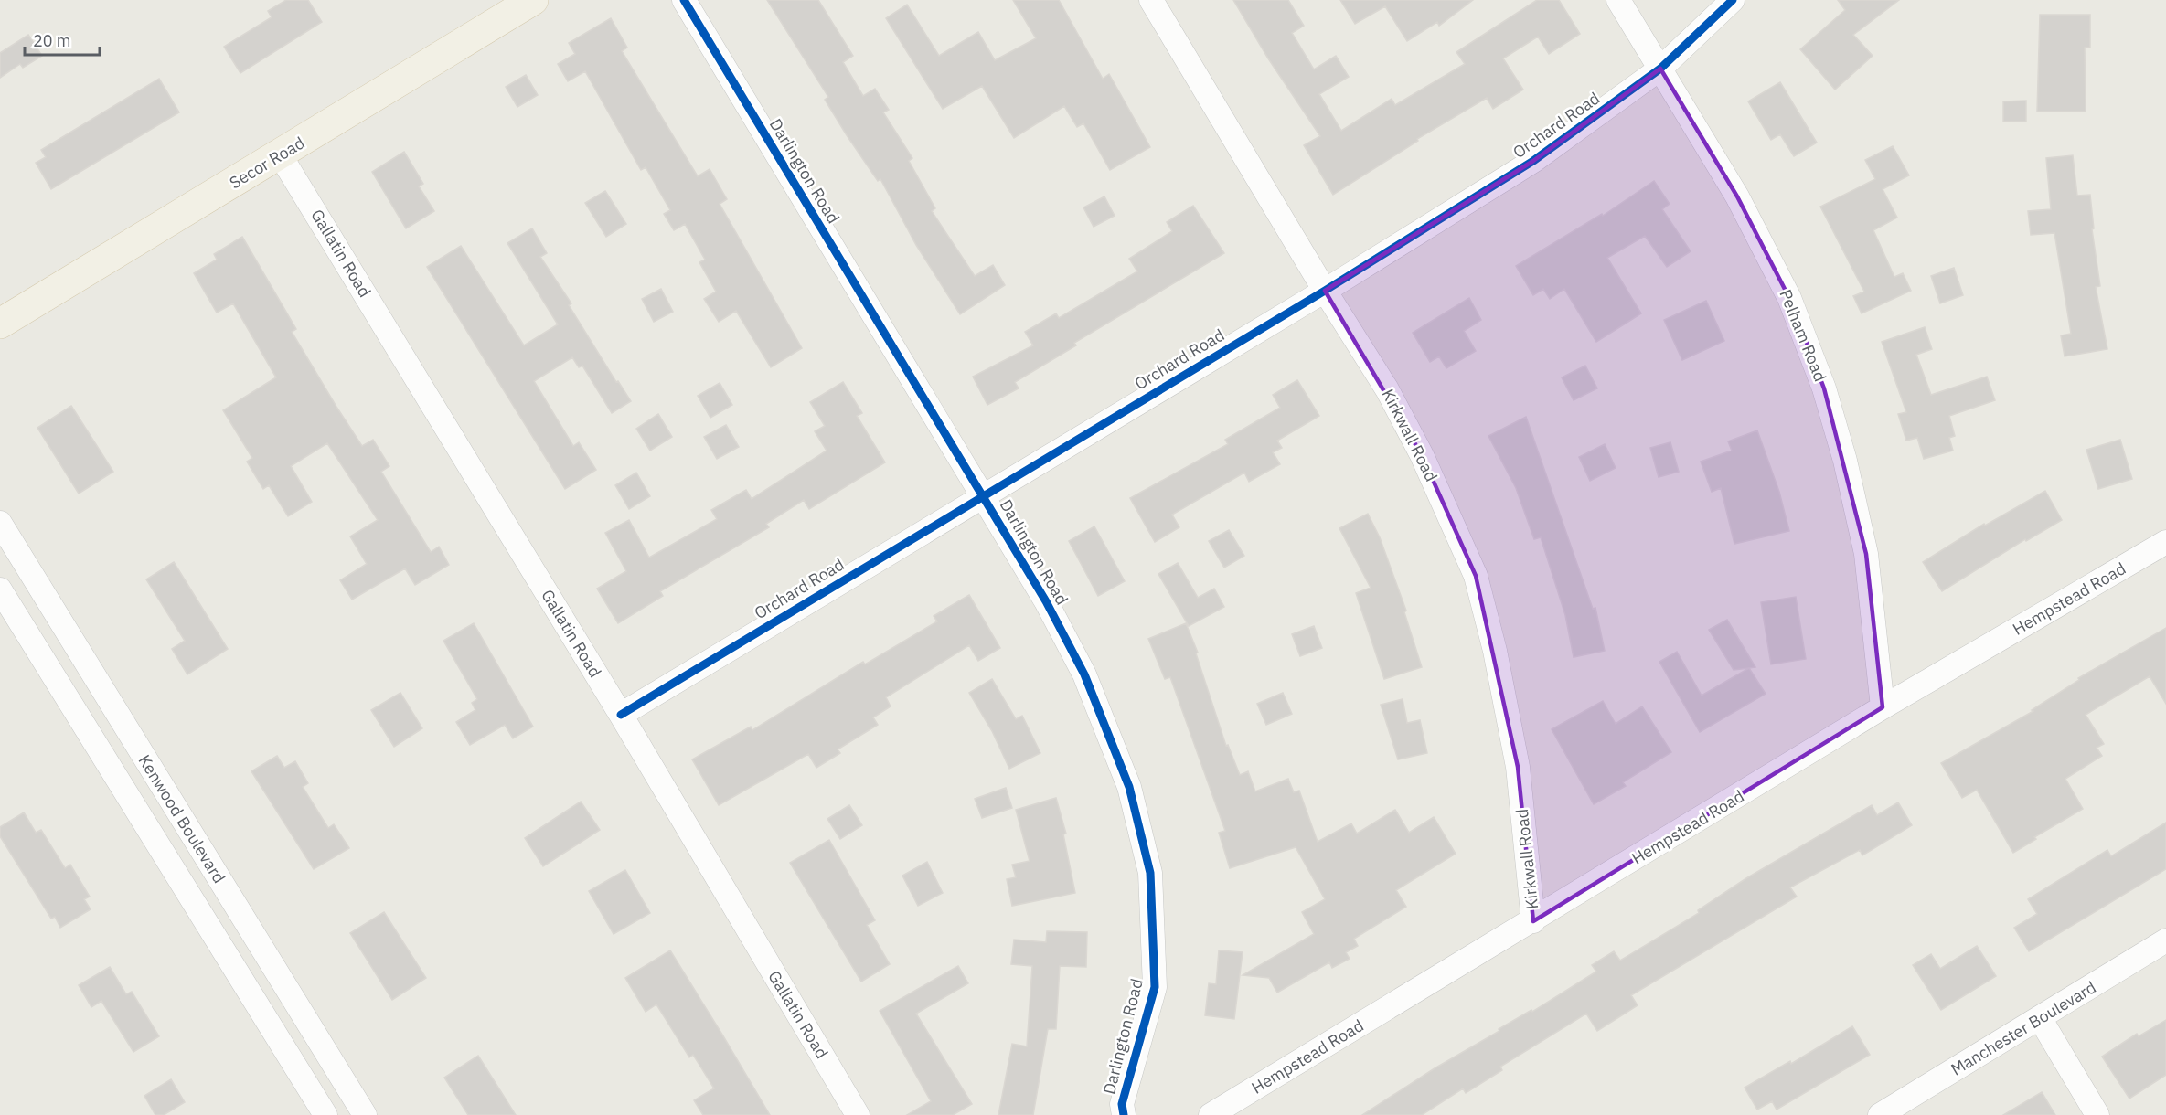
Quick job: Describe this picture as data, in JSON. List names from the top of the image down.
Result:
{
  "streets": {
    "main road": ["Secor Road"],
    "street": [
      "Orchard Road",
      "Darlington Road",
      "Gallatin Road",
      "Pelham Road",
      "Kirkwall Road",
      "Hempstead Road",
      "Kenwood Boulevard",
      "Manchester Boulevard"
    ]
  },
  "crossings": [
    ["Orchard Road", "Darlington Road"],
    ["Orchard Road", "Gallatin Road"],
    ["Orchard Road", "Pelham Road"],
    ["Orchard Road", "Kirkwall Road"],
    ["Secor Road", "Gallatin Road"],
    ["Pelham Road", "Hempstead Road"],
    ["Kirkwall Road", "Hempstead Road"]
  ],
  "scale_bar": "20 m"
}
